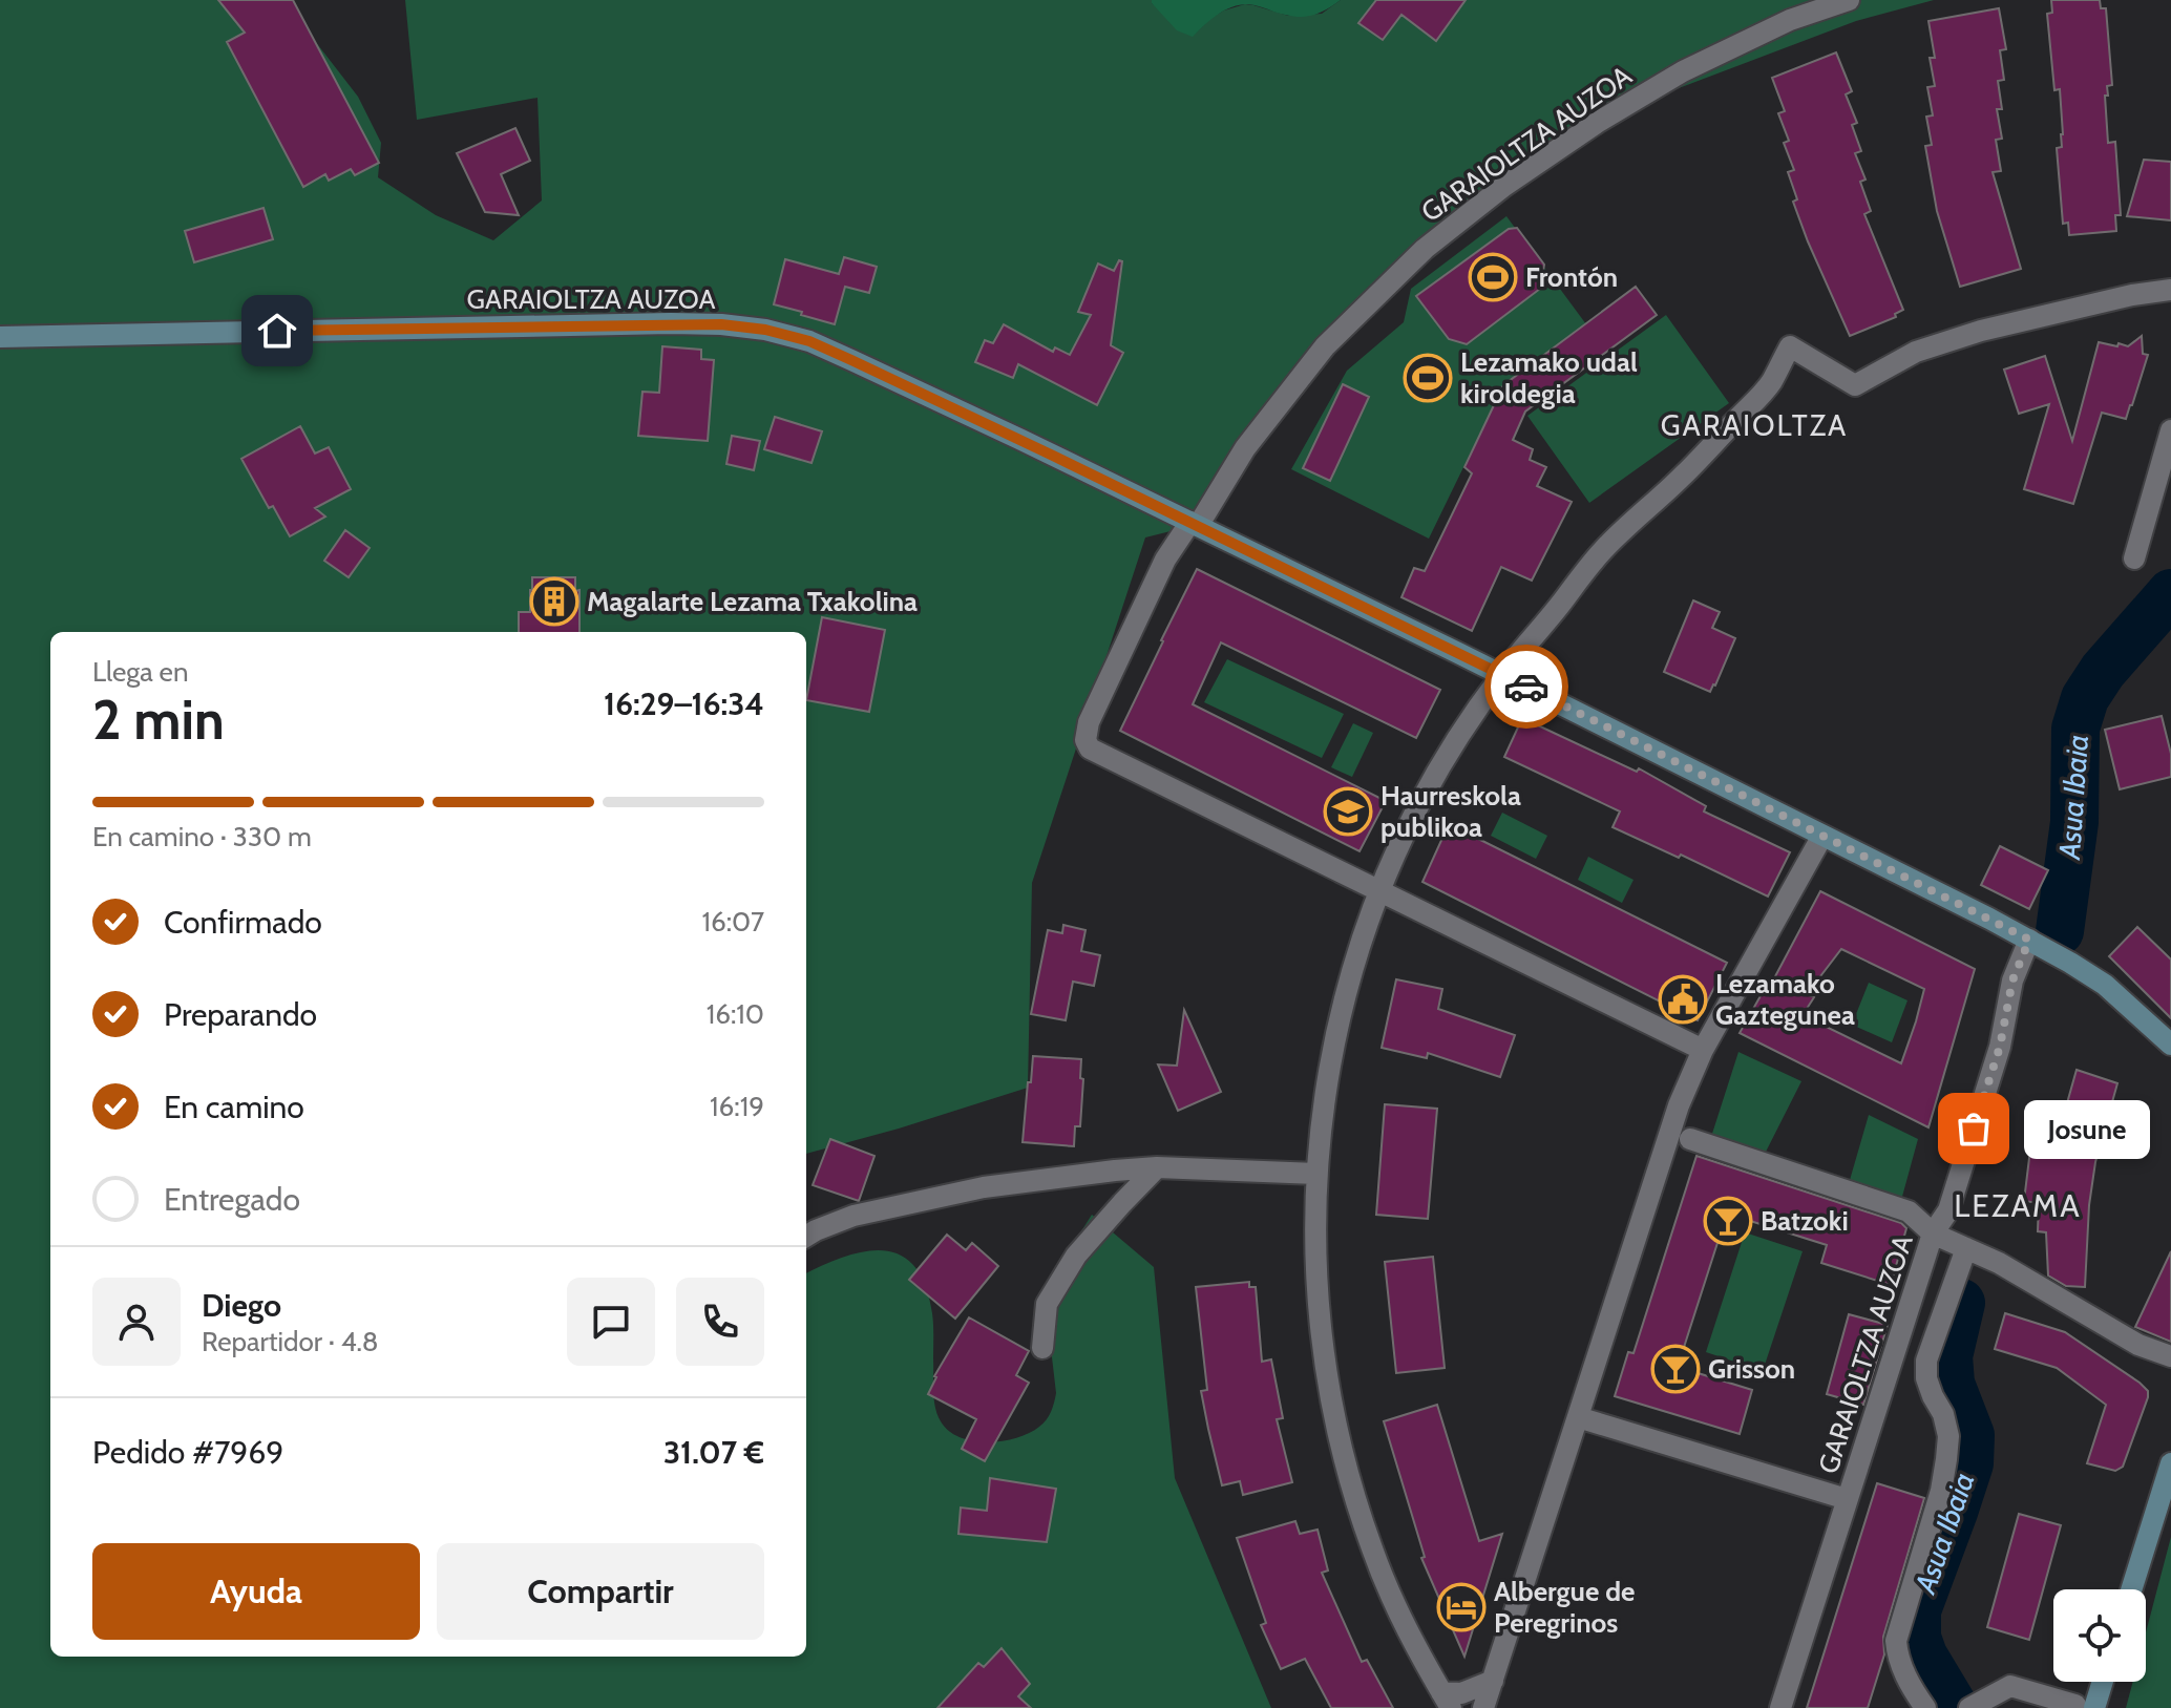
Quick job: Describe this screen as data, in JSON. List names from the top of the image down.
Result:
{
  "streets": {
    "street": ["GARAIOLTZA AUZOA"]
  },
  "districts": ["GARAIOLTZA", "LEZAMA"],
  "water": ["Asua Ibaia"],
  "places": {
    "sports": ["Frontón", "Lezamako udal kiroldegia"],
    "building": ["Magalarte Lezama Txakolina"],
    "school or university": ["Haurreskola publikoa"],
    "public building": ["Lezamako Gaztegunea"],
    "other": ["Josune"],
    "bar": ["Batzoki", "Grisson"],
    "hotel": ["Albergue de Peregrinos"]
  },
  "page": {
    "heading": ["2 min", "Llega en", "16:29–16:34"],
    "panel": [
      "Diego",
      "Repartidor · 4.8",
      "Pedido #7969",
      "31.07 €"
    ],
    "bar": "En camino · 330 m",
    "list": [
      ["Confirmado", "16:07"],
      ["Preparando", "16:10"],
      ["En camino", "16:19"],
      "Entregado"
    ],
    "bubble": "Josune",
    "buttons": ["Ayuda", "Compartir"]
  }
}
